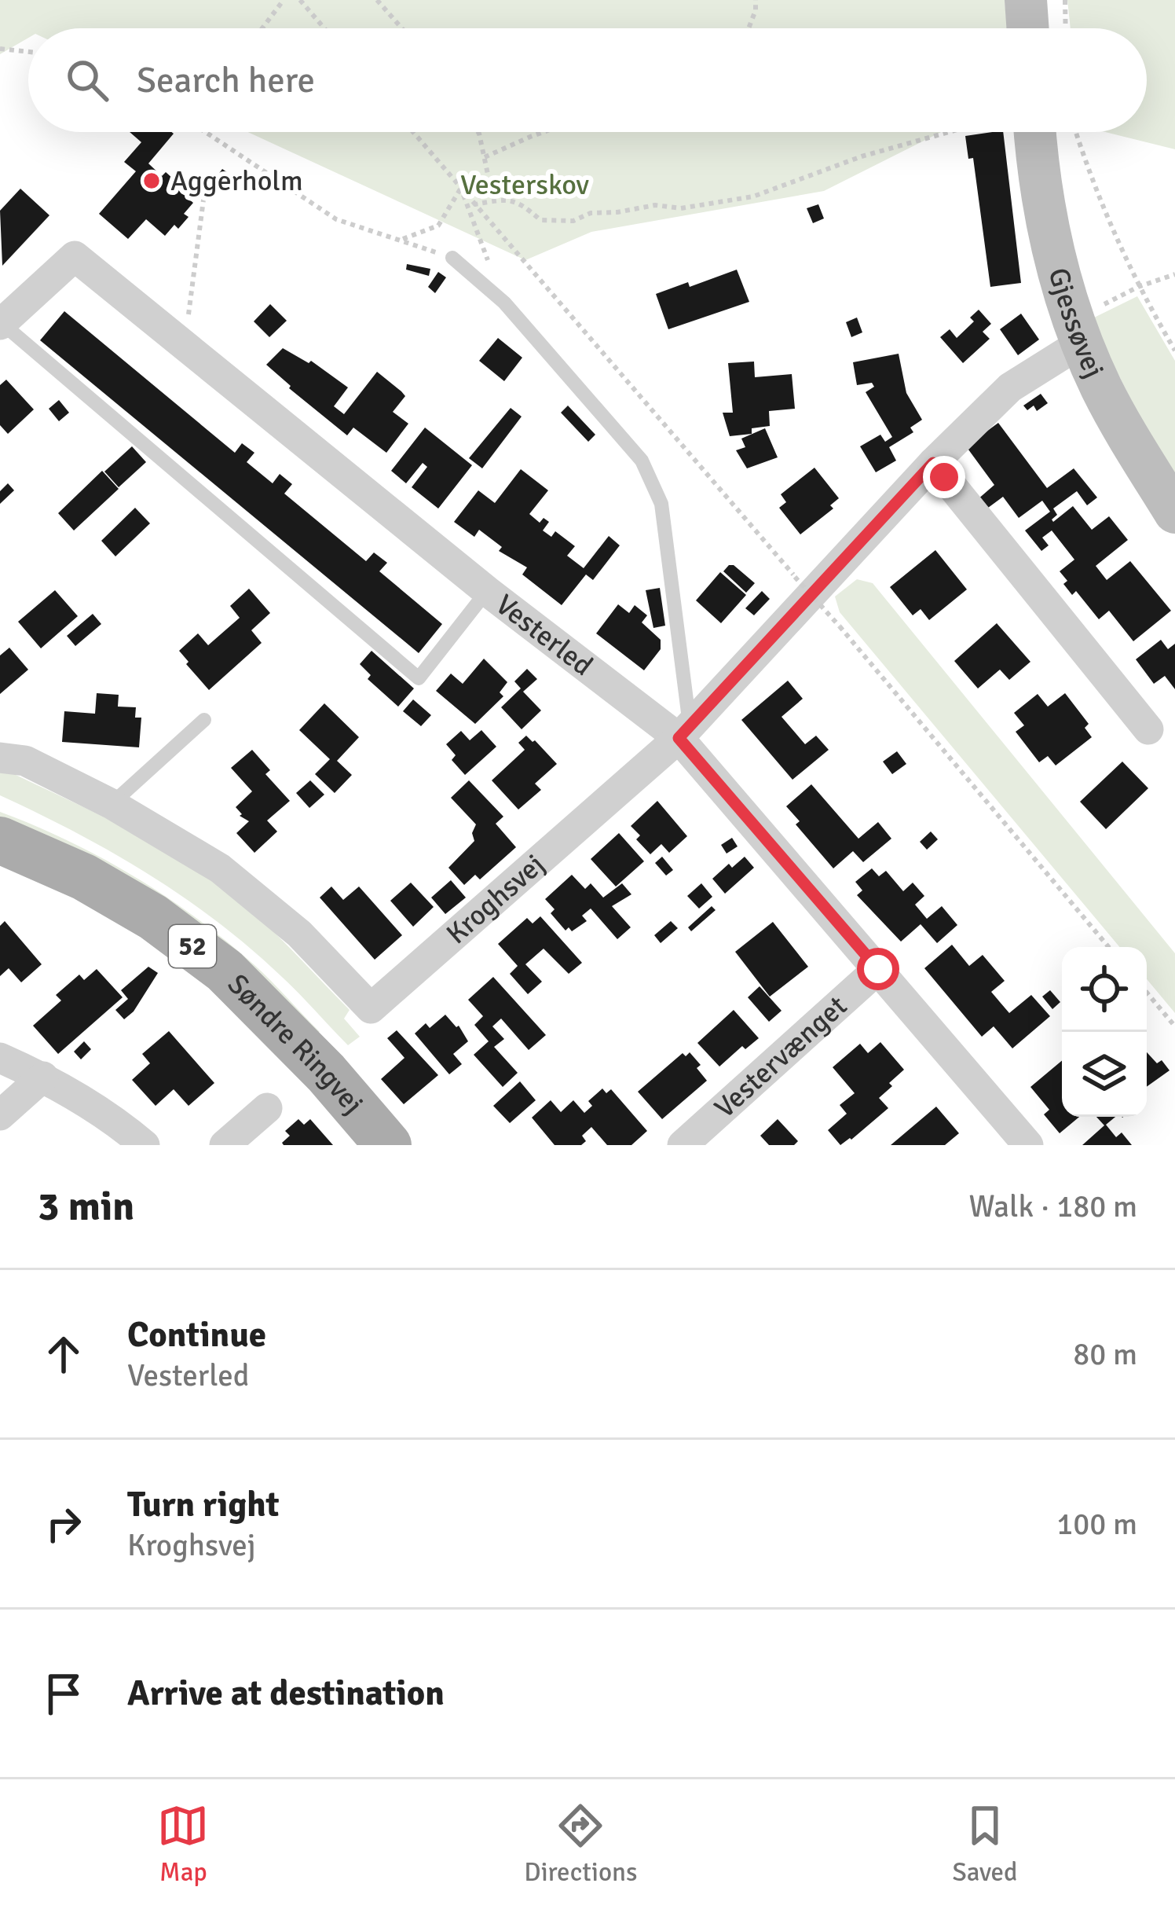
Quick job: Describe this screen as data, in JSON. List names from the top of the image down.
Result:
{
  "streets": {
    "main road": ["52", "Søndre Ringvej"],
    "street": [
      "Gjessøvej",
      "Vesterled",
      "Kroghsvej",
      "Vestervænget"
    ]
  },
  "crossings": [
    ["Gjessøvej", "Kroghsvej"],
    ["Vesterled", "Kroghsvej"],
    ["Vesterled", "Vestervænget"]
  ],
  "parks": ["Vesterskov"],
  "places": ["Aggerholm"],
  "page": {
    "search": "Search here",
    "heading": ["3 min", "Walk · 180 m"],
    "list": [
      ["Continue", "Vesterled", "80 m"],
      ["Turn right", "Kroghsvej", "100 m"],
      "Arrive at destination"
    ],
    "nav": ["Map", "Directions", "Saved"]
  }
}
